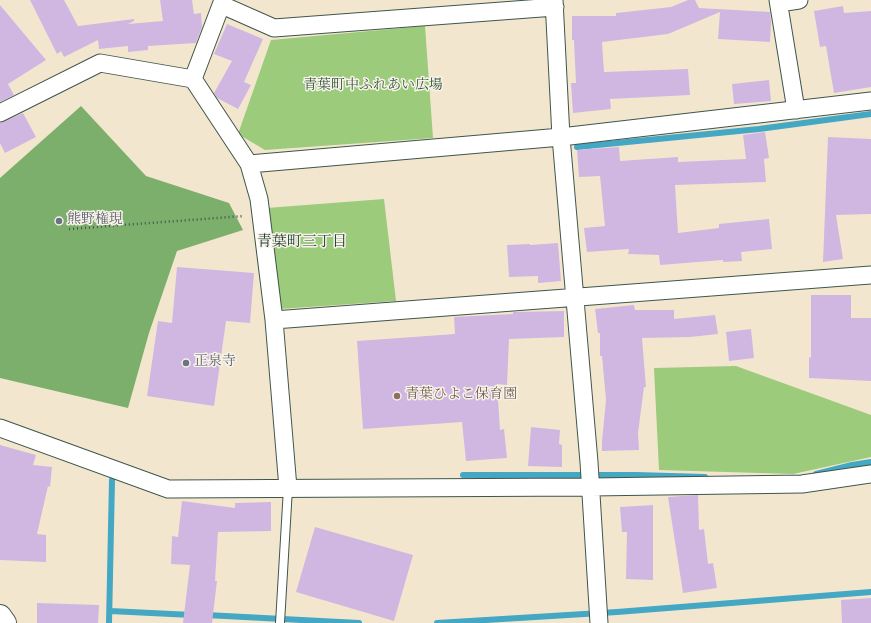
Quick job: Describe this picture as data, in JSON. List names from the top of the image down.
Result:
{
  "districts": ["青葉町三丁目"],
  "parks": ["青葉町中ふれあい広場"],
  "places": ["熊野権現", "正泉寺", "青葉ひよこ保育園"]
}
